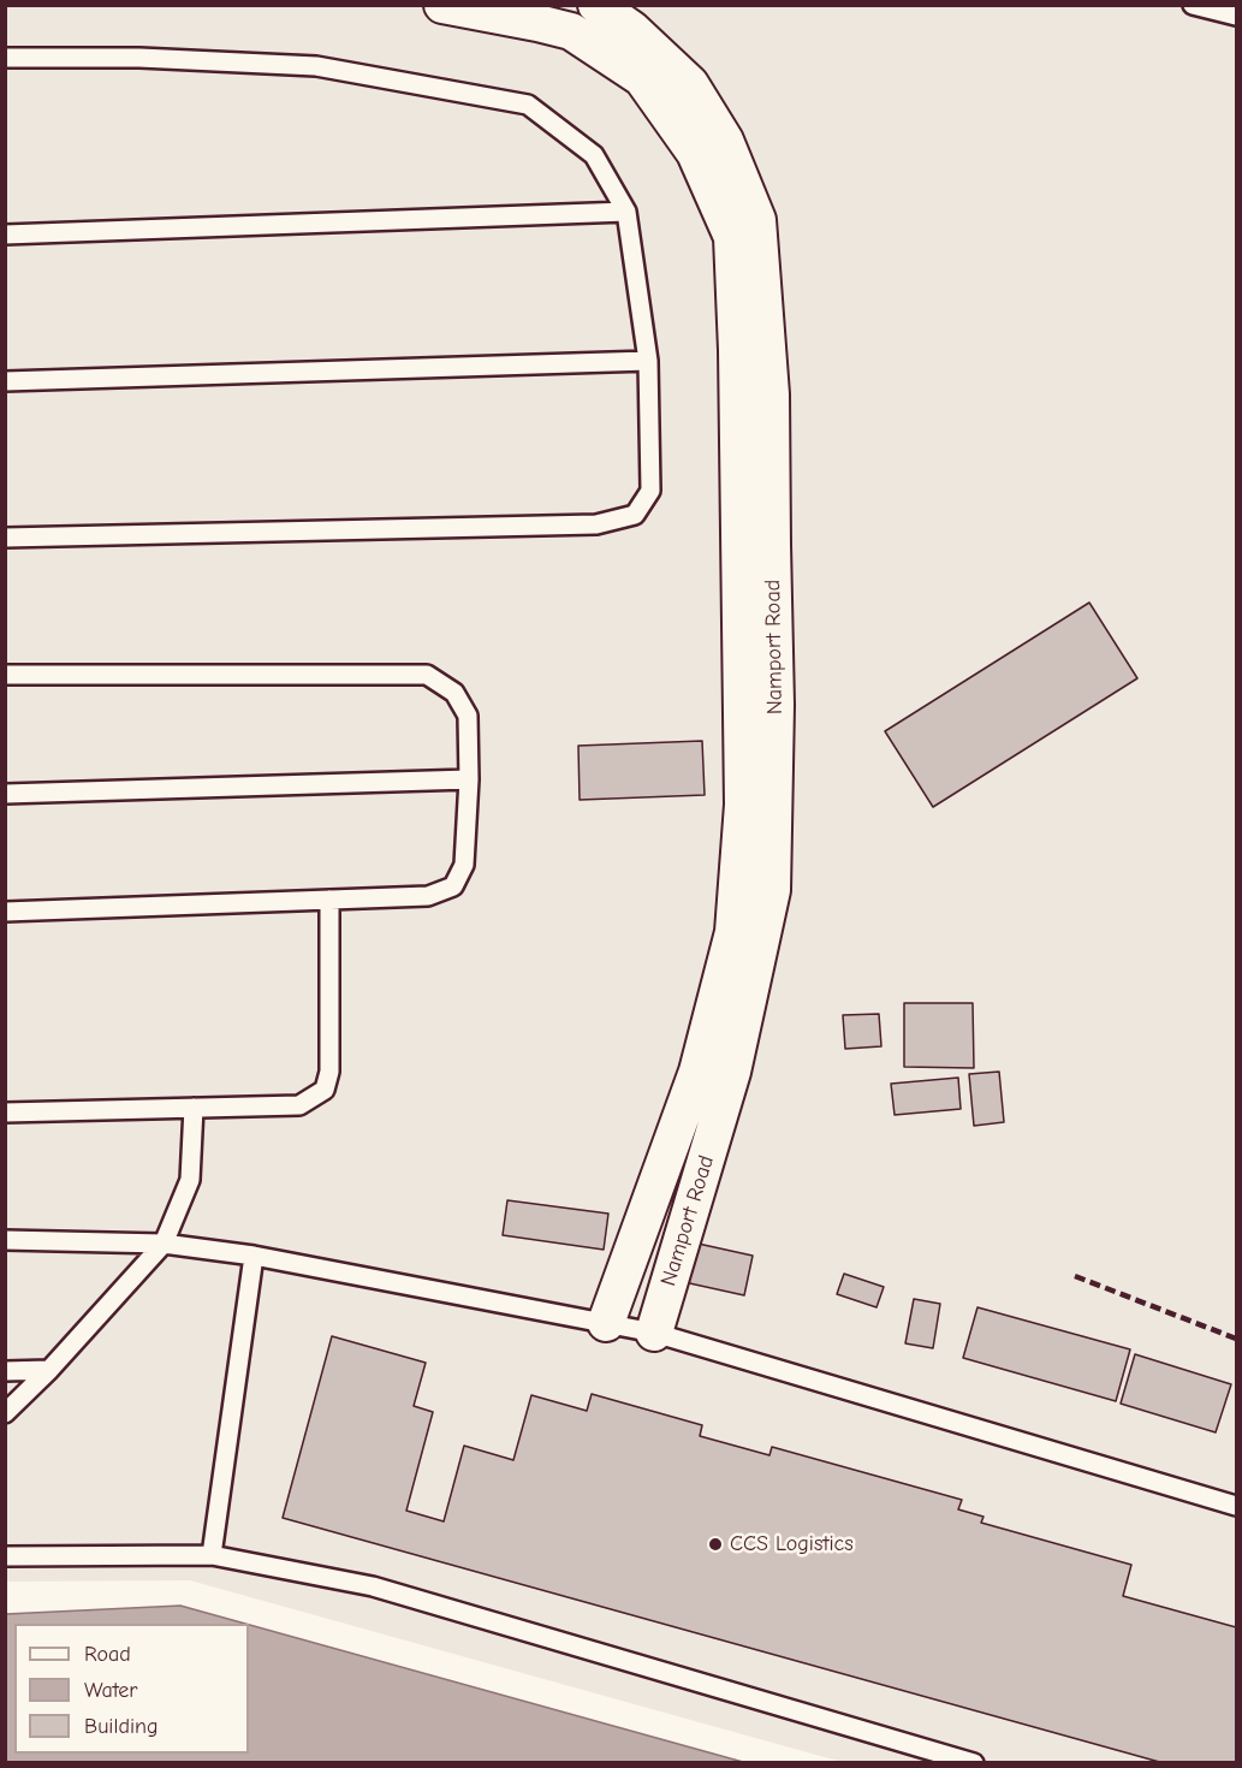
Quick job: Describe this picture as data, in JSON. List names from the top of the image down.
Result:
{
  "streets": {
    "street": ["Namport Road"]
  },
  "places": ["CCS Logistics"],
  "legend": ["Road", "Water", "Building"]
}
